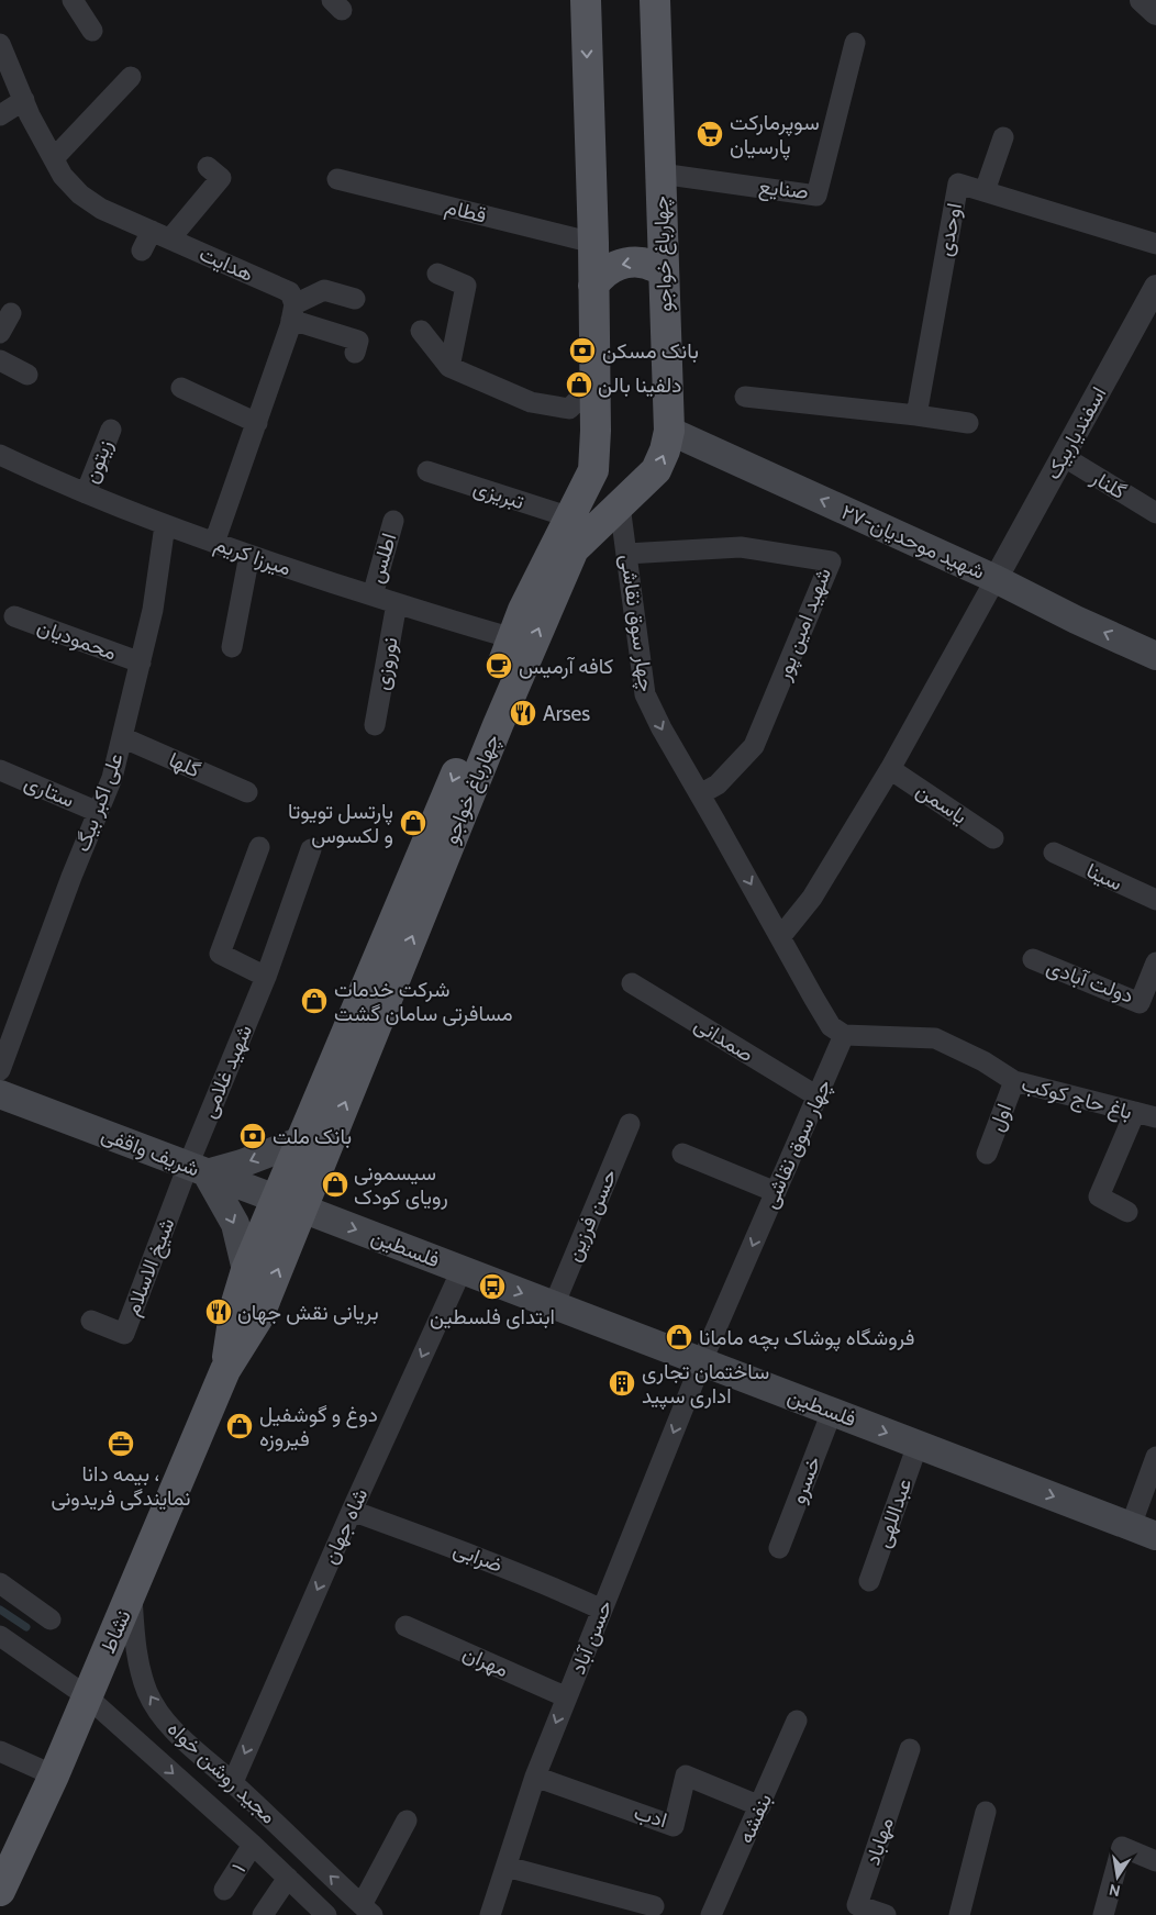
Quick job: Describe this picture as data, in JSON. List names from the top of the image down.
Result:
{
  "streets": {
    "main road": [
      "چهارباغ خواجو",
      "۲۷-شهید موحدیان",
      "شریف واقفی",
      "فلسطین",
      "نشاط"
    ],
    "street": [
      "صنایع",
      "قطام",
      "اوحدی",
      "هدایت",
      "اسفندیاربیک",
      "زیتون",
      "گلنار",
      "تبریزی",
      "میرزا کریم",
      "اطلس",
      "چهار سوق نقاشی",
      "شهید امین پور",
      "محمودیان",
      "نوروزی",
      "گلها",
      "ستاری",
      "علی اکبر بیگ",
      "یاسمن",
      "سینا",
      "دولت آبادی",
      "صمدانی",
      "شهید غلامی",
      "باغ حاج کوکب",
      "اول",
      "حسن فرزین",
      "شیخ الاسلام",
      "خسرو",
      "عبداللهی",
      "شاه جهان",
      "ضرابی",
      "حسن آباد",
      "مهران",
      "مجید روشن خواه",
      "ادب",
      "بنفشه",
      "مهاباد",
      "۱"
    ]
  },
  "crossings": [
    ["صنایع", "چهارباغ خواجو"],
    ["قطام", "چهارباغ خواجو"],
    ["چهارباغ خواجو", "تبریزی"],
    ["چهارباغ خواجو", "۲۷-شهید موحدیان"],
    ["چهارباغ خواجو", "میرزا کریم"],
    ["چهارباغ خواجو", "چهار سوق نقاشی"],
    ["چهارباغ خواجو", "شریف واقفی"],
    ["چهارباغ خواجو", "فلسطین"],
    ["چهارباغ خواجو", "نشاط"],
    ["اسفندیاربیک", "گلنار"],
    ["اسفندیاربیک", "۲۷-شهید موحدیان"],
    ["زیتون", "میرزا کریم"],
    ["میرزا کریم", "اطلس"],
    ["میرزا کریم", "نوروزی"],
    ["میرزا کریم", "علی اکبر بیگ"],
    ["چهار سوق نقاشی", "شهید امین پور"],
    ["چهار سوق نقاشی", "صمدانی"],
    ["چهار سوق نقاشی", "باغ حاج کوکب"],
    ["چهار سوق نقاشی", "فلسطین"],
    ["چهار سوق نقاشی", "حسن آباد"],
    ["محمودیان", "علی اکبر بیگ"],
    ["گلها", "علی اکبر بیگ"],
    ["ستاری", "علی اکبر بیگ"],
    ["شهید غلامی", "شریف واقفی"],
    ["شهید غلامی", "شیخ الاسلام"],
    ["باغ حاج کوکب", "اول"],
    ["شریف واقفی", "فلسطین"],
    ["شریف واقفی", "شیخ الاسلام"],
    ["شریف واقفی", "نشاط"],
    ["حسن فرزین", "فلسطین"],
    ["فلسطین", "خسرو"],
    ["فلسطین", "عبداللهی"],
    ["فلسطین", "شاه جهان"],
    ["فلسطین", "نشاط"],
    ["فلسطین", "حسن آباد"],
    ["شاه جهان", "ضرابی"],
    ["شاه جهان", "مجید روشن خواه"],
    ["ضرابی", "حسن آباد"],
    ["نشاط", "مجید روشن خواه"],
    ["حسن آباد", "مهران"],
    ["حسن آباد", "ادب"],
    ["مجید روشن خواه", "۱"],
    ["ادب", "بنفشه"]
  ],
  "one_way": [
    "۲۷-شهید موحدیان",
    "چهار سوق نقاشی",
    "فلسطین",
    "شاه جهان",
    "حسن آباد"
  ],
  "places": {
    "supermarket": ["سوپرمارکت پارسیان"],
    "bank": ["بانک مسکن", "بانک ملت"],
    "shop": [
      "دلفینا بالن",
      "پارتسل تویوتا و لکسوس",
      "شرکت خدمات مسافرتی سامان گشت",
      "سیسمونی رویای کودک",
      "فروشگاه پوشاک بچه مامانا",
      "دوغ و گوشفیل فیروزه"
    ],
    "cafe": ["کافه آرمیس"],
    "restaurant": ["Arses", "بریانی نقش جهان"],
    "bus stop": ["ابتدای فلسطین"],
    "building": ["ساختمان تجاری اداری سپید"],
    "office": ["بیمه دانا ، نمایندگی فریدونی"]
  },
  "north": "bottom"
}
